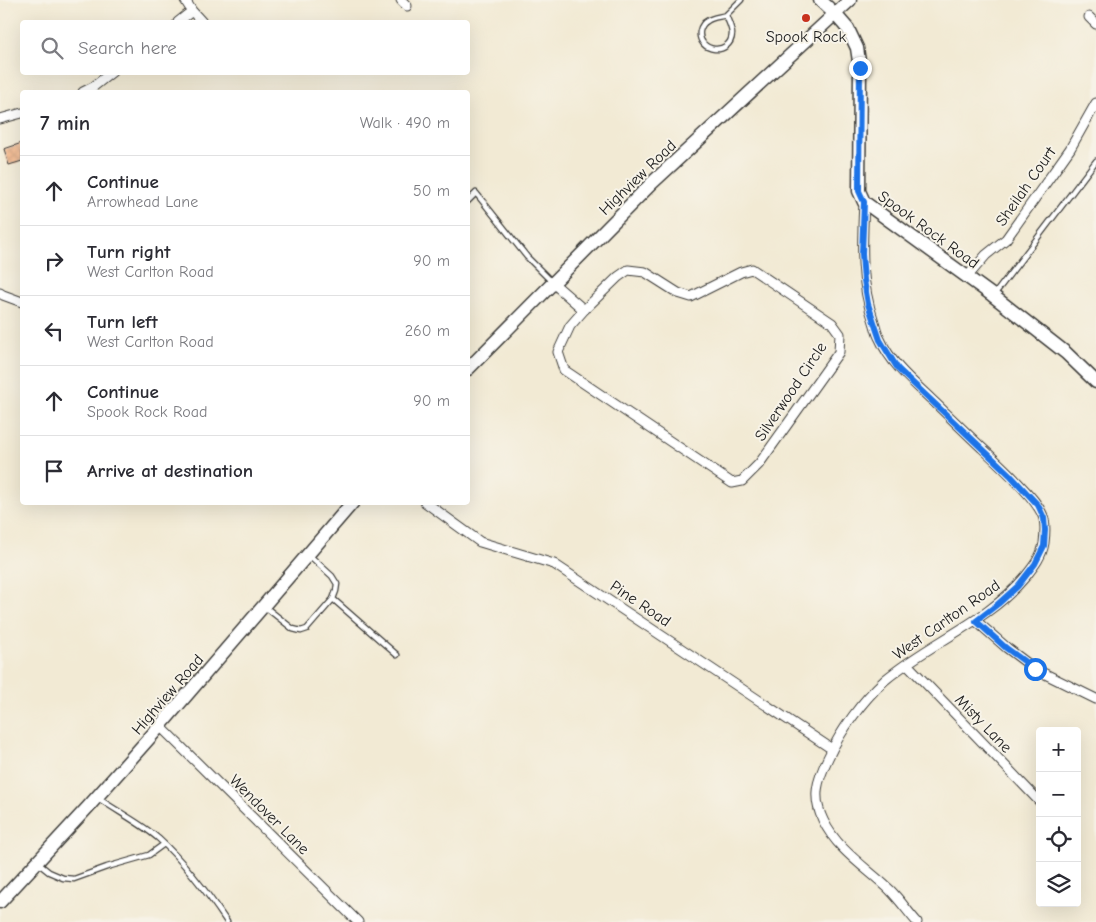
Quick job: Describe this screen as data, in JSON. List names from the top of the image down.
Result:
{
  "streets": {
    "street": [
      "Highview Road",
      "Sheilah Court",
      "Spook Rock Road",
      "Silverwood Circle",
      "Pine Road",
      "West Carlton Road",
      "Misty Lane",
      "Wendover Lane"
    ]
  },
  "crossings": [
    ["Highview Road", "Spook Rock Road"],
    ["Highview Road", "Wendover Lane"],
    ["Sheilah Court", "Spook Rock Road"],
    ["Spook Rock Road", "West Carlton Road"],
    ["Pine Road", "West Carlton Road"],
    ["West Carlton Road", "Misty Lane"]
  ],
  "places": ["Spook Rock"],
  "page": {
    "search": "Search here",
    "heading": ["7 min", "Walk · 490 m"],
    "list": [
      ["Continue", "Arrowhead Lane", "50 m"],
      ["Turn right", "West Carlton Road", "90 m"],
      ["Turn left", "West Carlton Road", "260 m"],
      ["Continue", "Spook Rock Road", "90 m"],
      "Arrive at destination"
    ],
    "map_buttons": ["+", "−"]
  }
}
